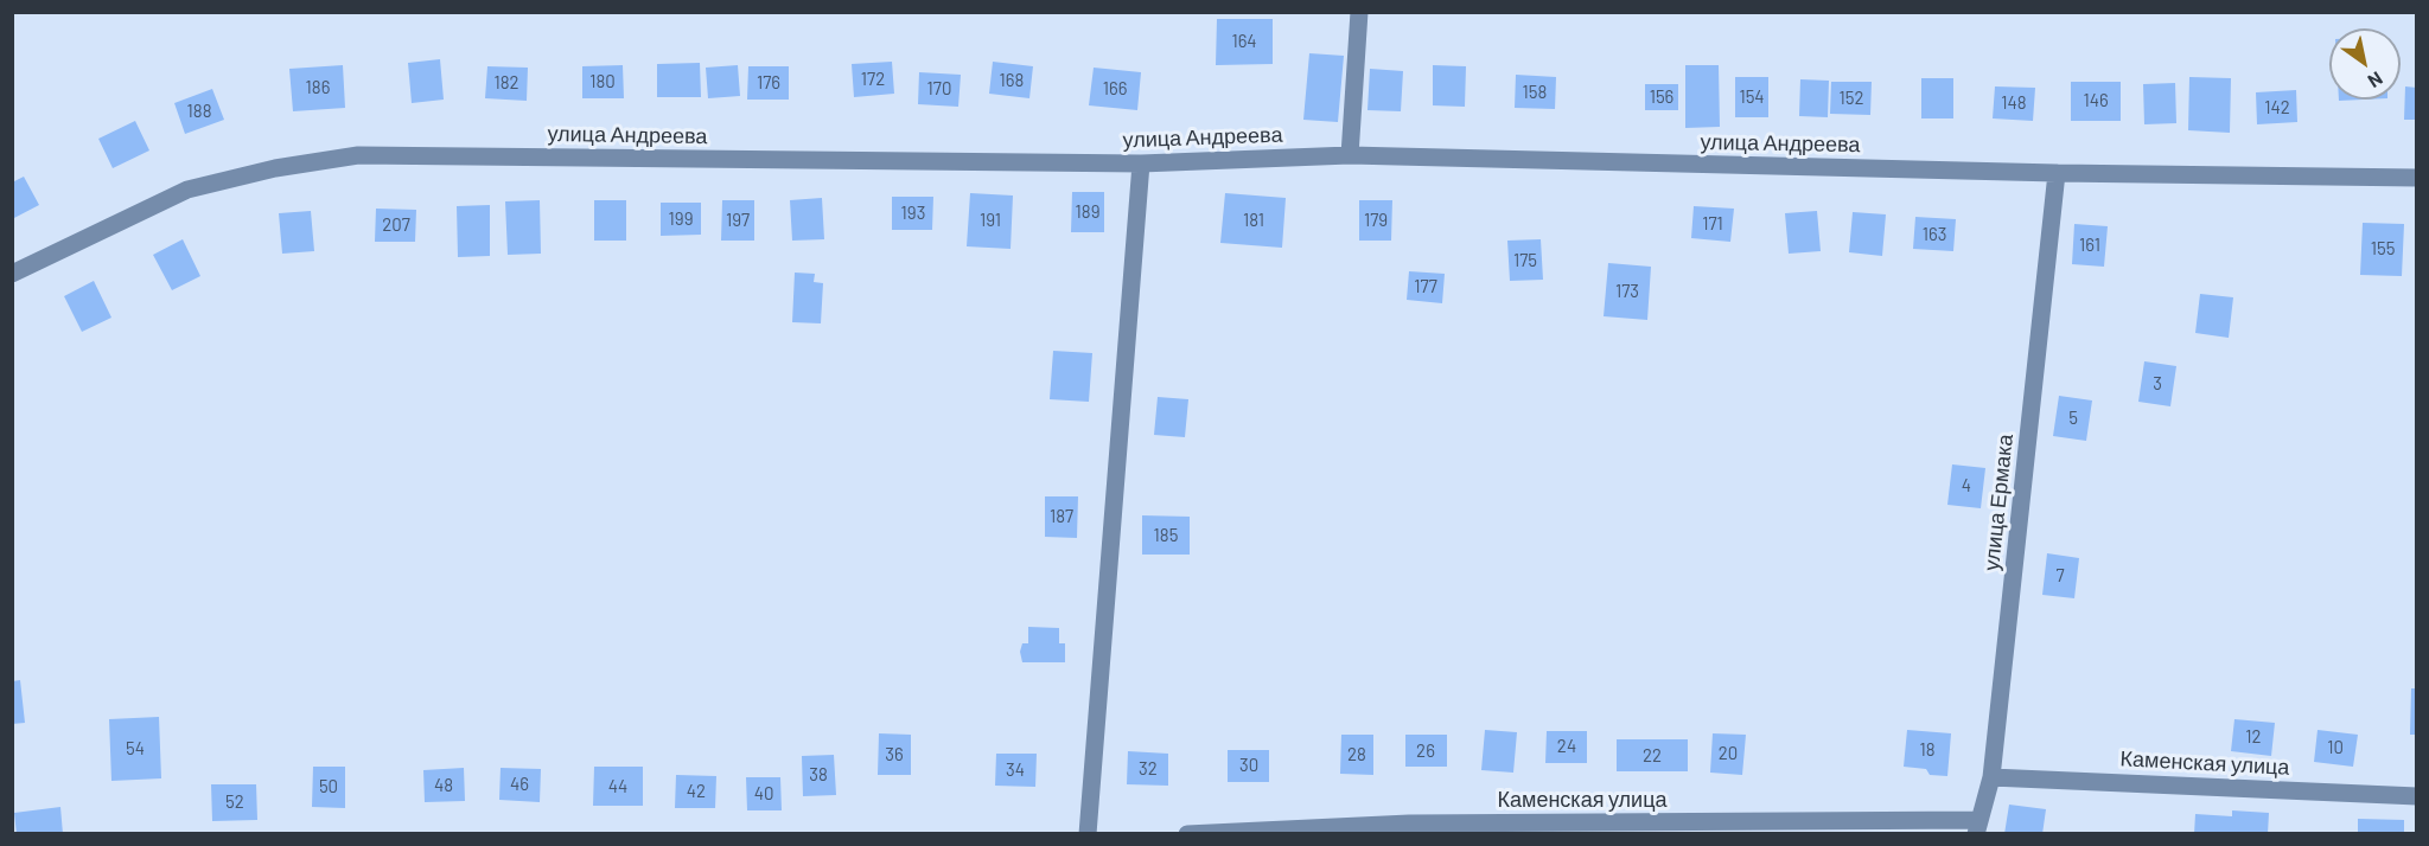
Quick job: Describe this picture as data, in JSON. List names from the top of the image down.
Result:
{
  "streets": {
    "street": ["улица Андреева", "улица Ермака", "Каменская улица"]
  },
  "crossings": [
    ["улица Андреева", "улица Ермака"],
    ["улица Ермака", "Каменская улица"]
  ],
  "house_numbers": [
    "164",
    "172",
    "168",
    "180",
    "182",
    "176",
    "186",
    "170",
    "166",
    "158",
    "156",
    "154",
    "152",
    "146",
    "148",
    "142",
    "188",
    "189",
    "193",
    "199",
    "197",
    "191",
    "181",
    "179",
    "171",
    "207",
    "163",
    "161",
    "155",
    "175",
    "177",
    "173",
    "3",
    "5",
    "4",
    "187",
    "185",
    "7",
    "12",
    "24",
    "10",
    "54",
    "18",
    "26",
    "20",
    "36",
    "28",
    "22",
    "30",
    "32",
    "34",
    "38",
    "46",
    "48",
    "50",
    "44",
    "42",
    "40",
    "52"
  ],
  "north": "bottom right"
}
